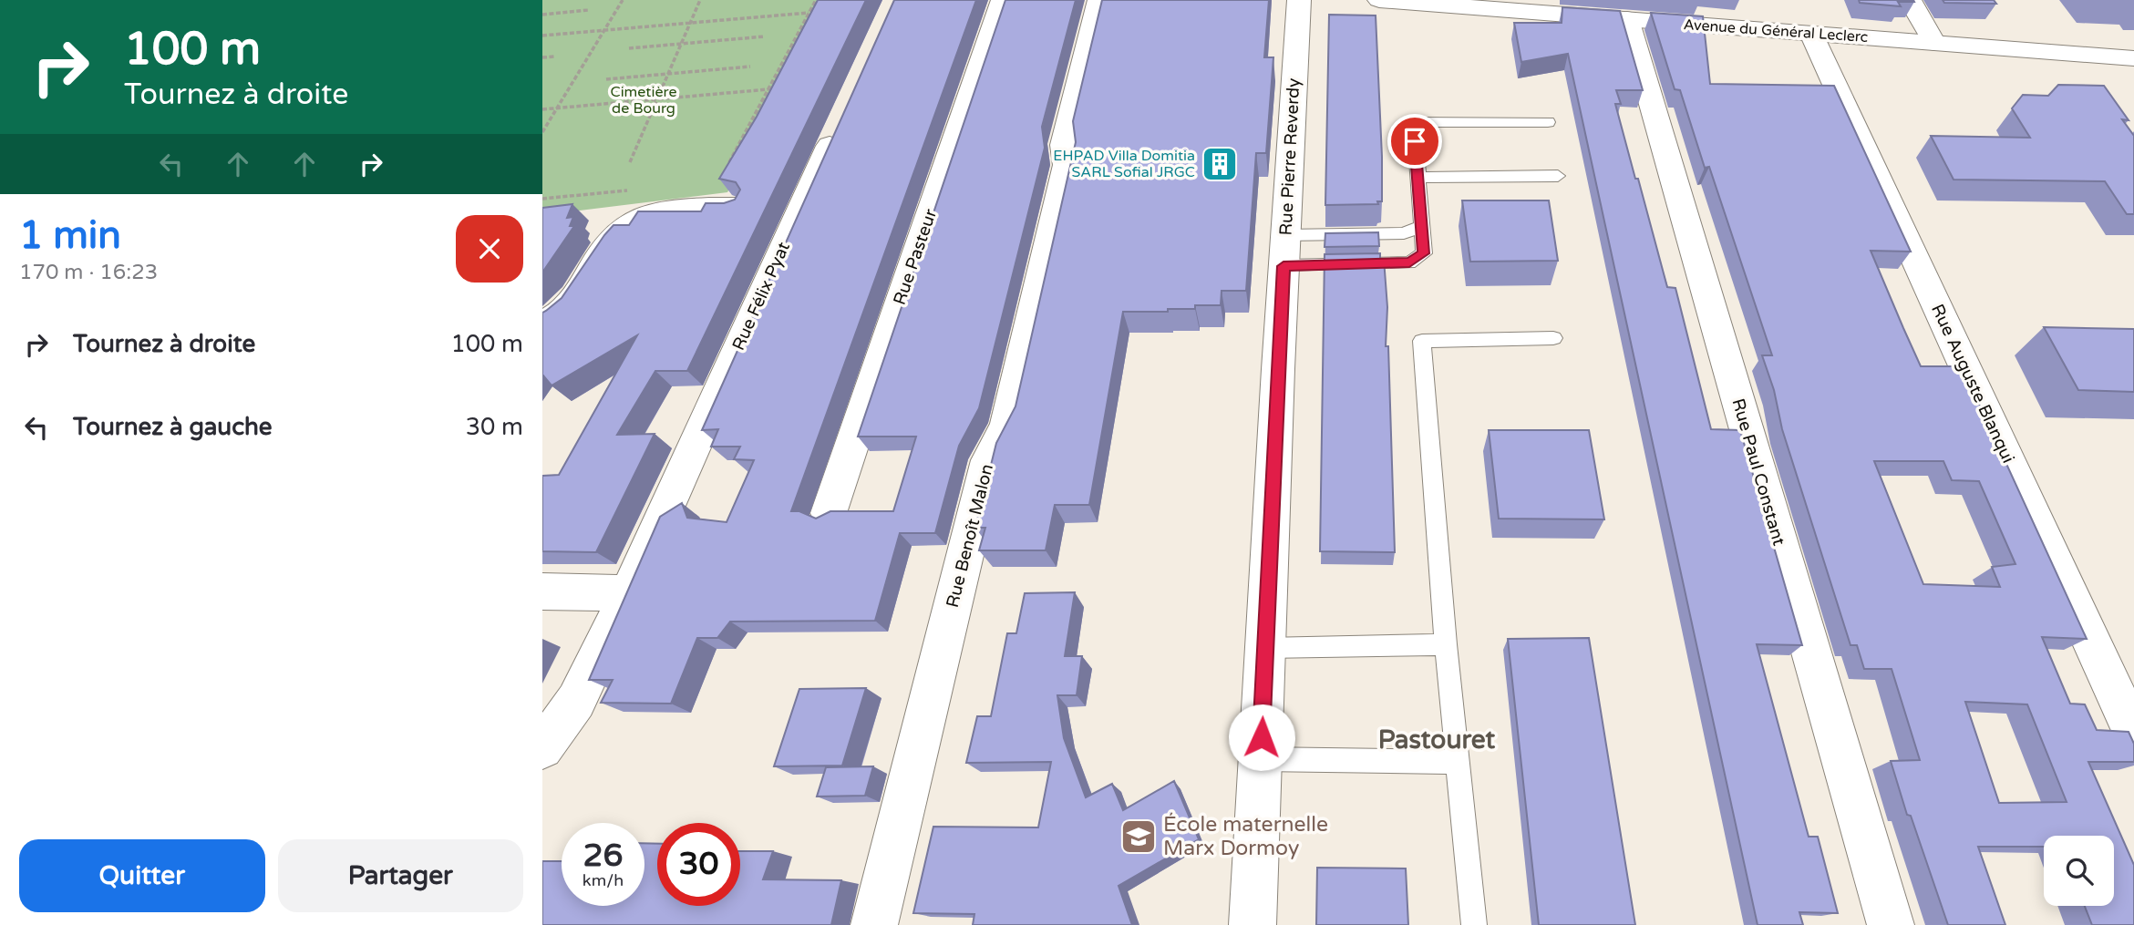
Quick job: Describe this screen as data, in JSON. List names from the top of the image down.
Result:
{
  "streets": {
    "street": [
      "Avenue du Général Leclerc",
      "Rue Pierre Reverdy",
      "Rue Pasteur",
      "Rue Félix Pyat",
      "Rue Auguste Blanqui",
      "Rue Paul Constant",
      "Rue Benoît Malon"
    ]
  },
  "crossings": [
    ["Avenue du Général Leclerc", "Rue Auguste Blanqui"],
    ["Avenue du Général Leclerc", "Rue Paul Constant"]
  ],
  "districts": ["Pastouret"],
  "parks": ["Cimetière de Bourg"],
  "places": {
    "building": ["EHPAD Villa Domitia SARL Sofial JRGC"],
    "school or university": ["École maternelle Marx Dormoy"]
  },
  "page": {
    "turn": ["100 m", "Tournez à droite"],
    "heading": ["1 min", "170 m · 16:23"],
    "list": [
      {
        "name": "Tournez à droite",
        "value": "100 m"
      },
      {
        "name": "Tournez à gauche",
        "value": "30 m"
      }
    ],
    "speed": "26 km/h",
    "limit": "30",
    "buttons": ["Quitter", "Partager"]
  }
}
